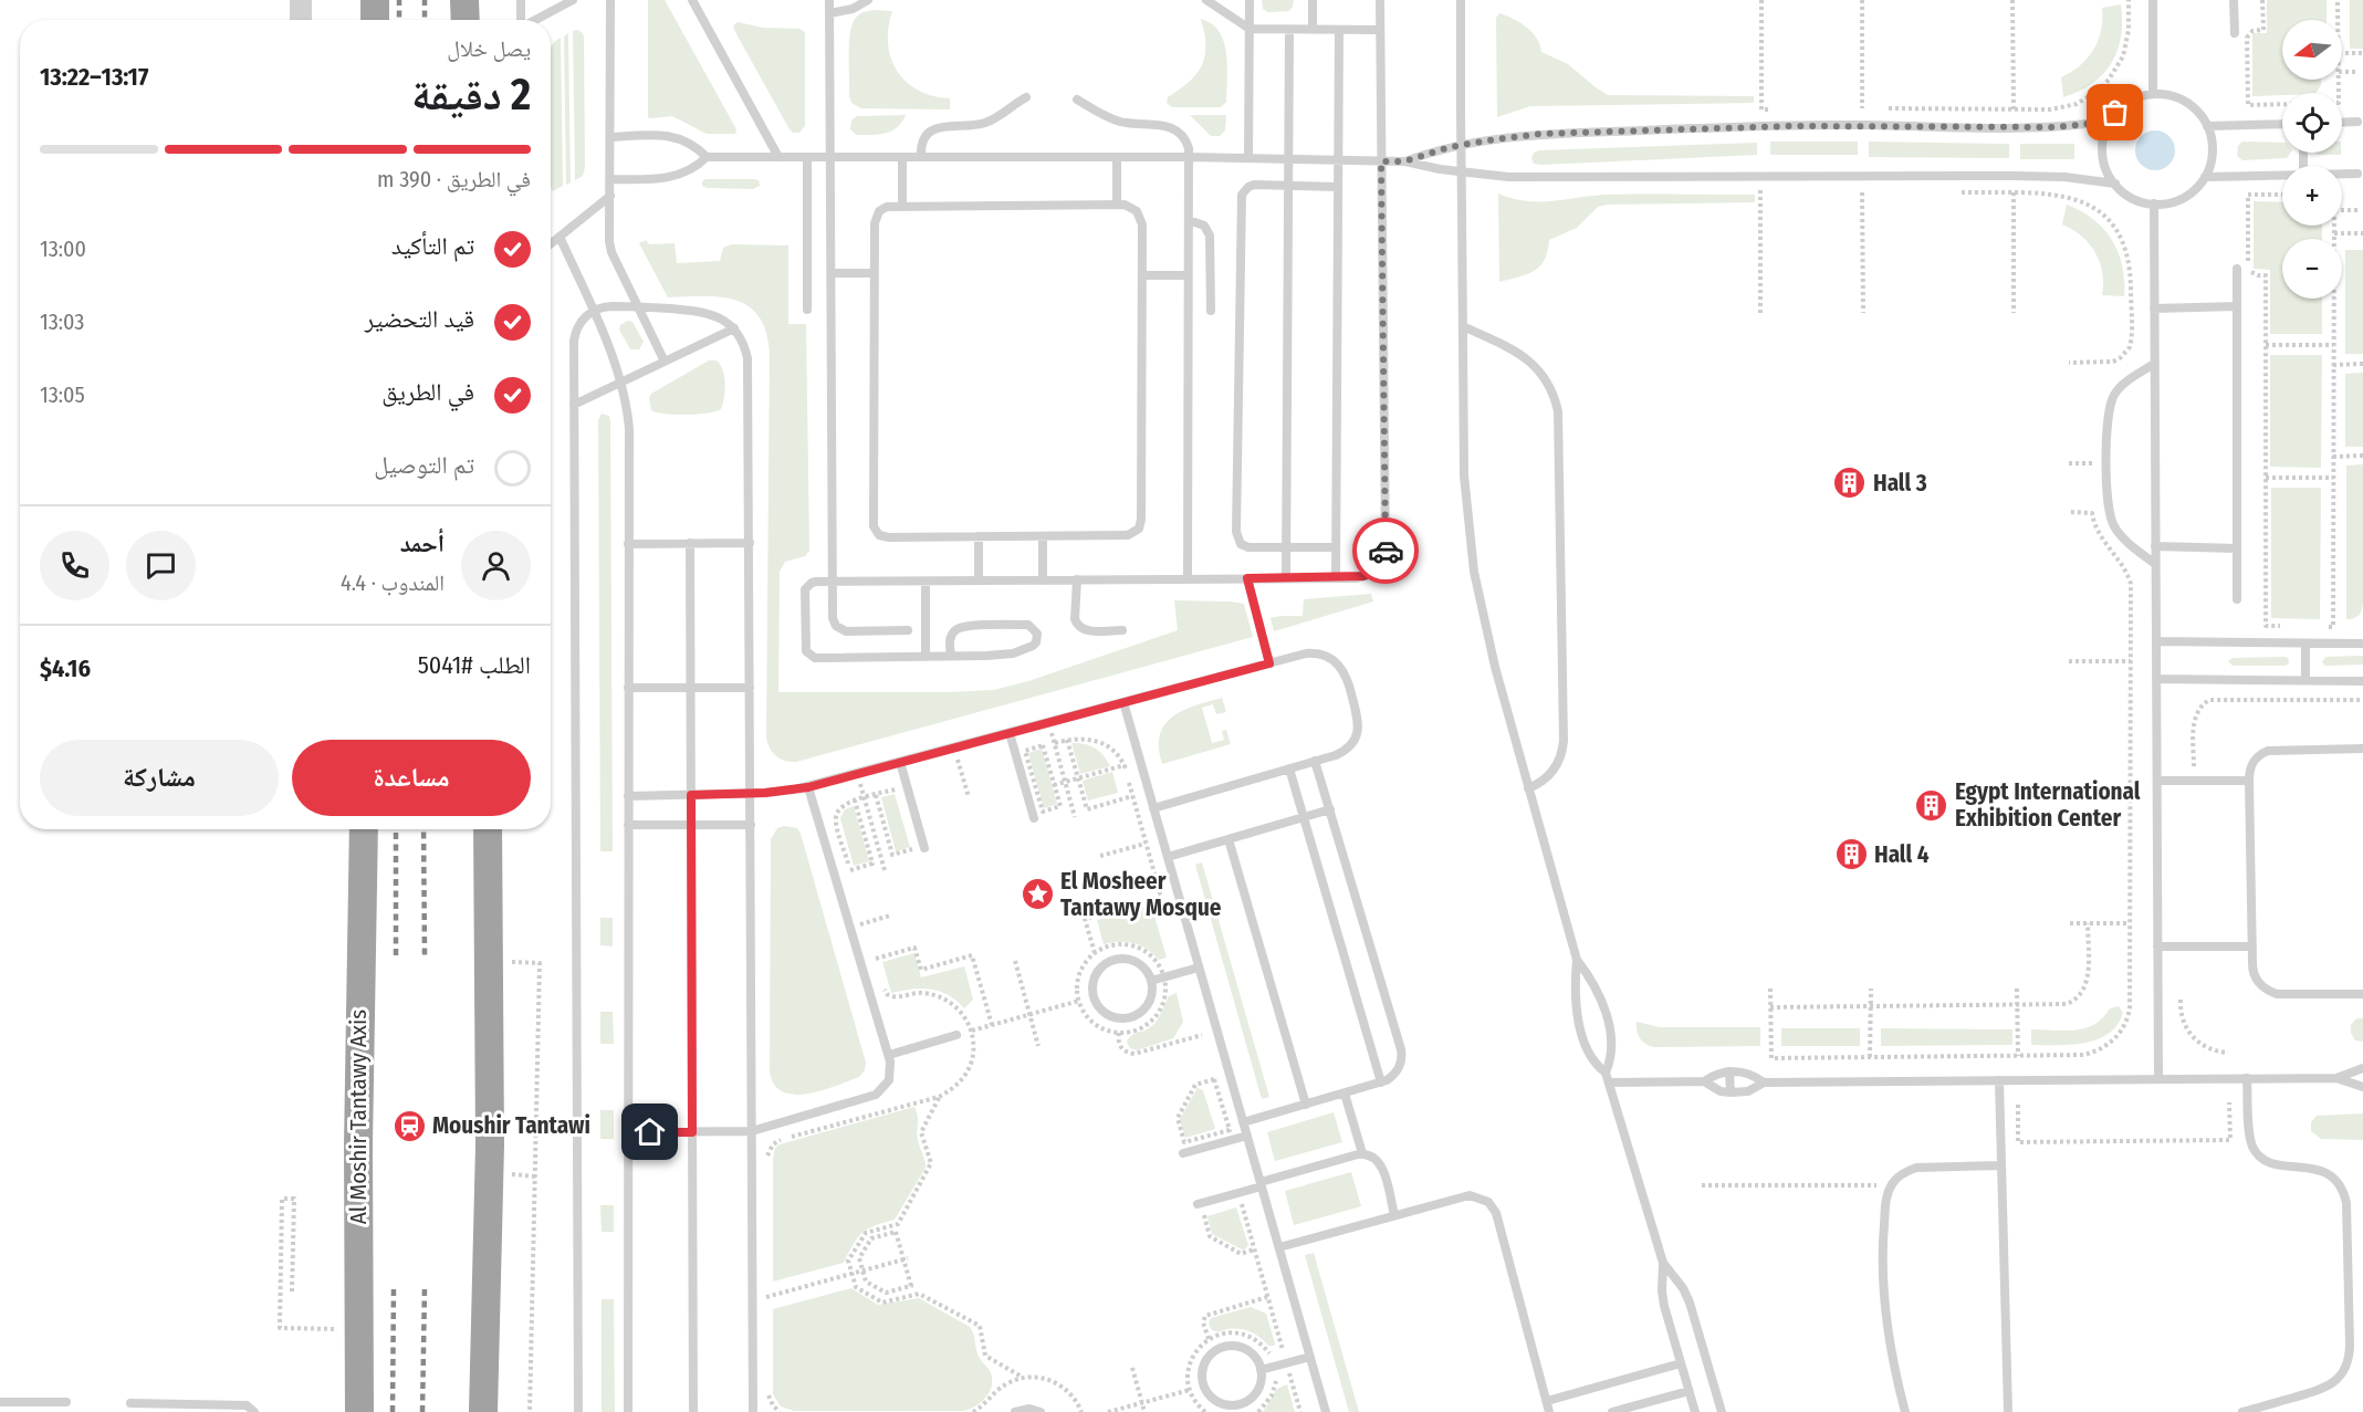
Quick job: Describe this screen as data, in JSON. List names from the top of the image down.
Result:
{
  "streets": {
    "highway": ["Al Moshir Tantawy Axis"]
  },
  "places": {
    "building": ["Hall 3", "Egypt International Exhibition Center", "Hall 4"],
    "place": ["El Mosheer Tantawy Mosque"],
    "station": ["Moushir Tantawi"]
  },
  "north": "left",
  "page": {
    "map_buttons": ["+", "−"],
    "heading": ["2 دقيقة", "يصل خلال", "13:17–13:22"],
    "panel": [
      "أحمد",
      "المندوب · 4.4",
      "الطلب #5041",
      "$4.16"
    ],
    "bar": "في الطريق · 390 m",
    "list": [
      ["تم التأكيد", "13:00"],
      ["قيد التحضير", "13:03"],
      ["في الطريق", "13:05"],
      "تم التوصيل"
    ],
    "buttons": ["مساعدة", "مشاركة"]
  }
}
